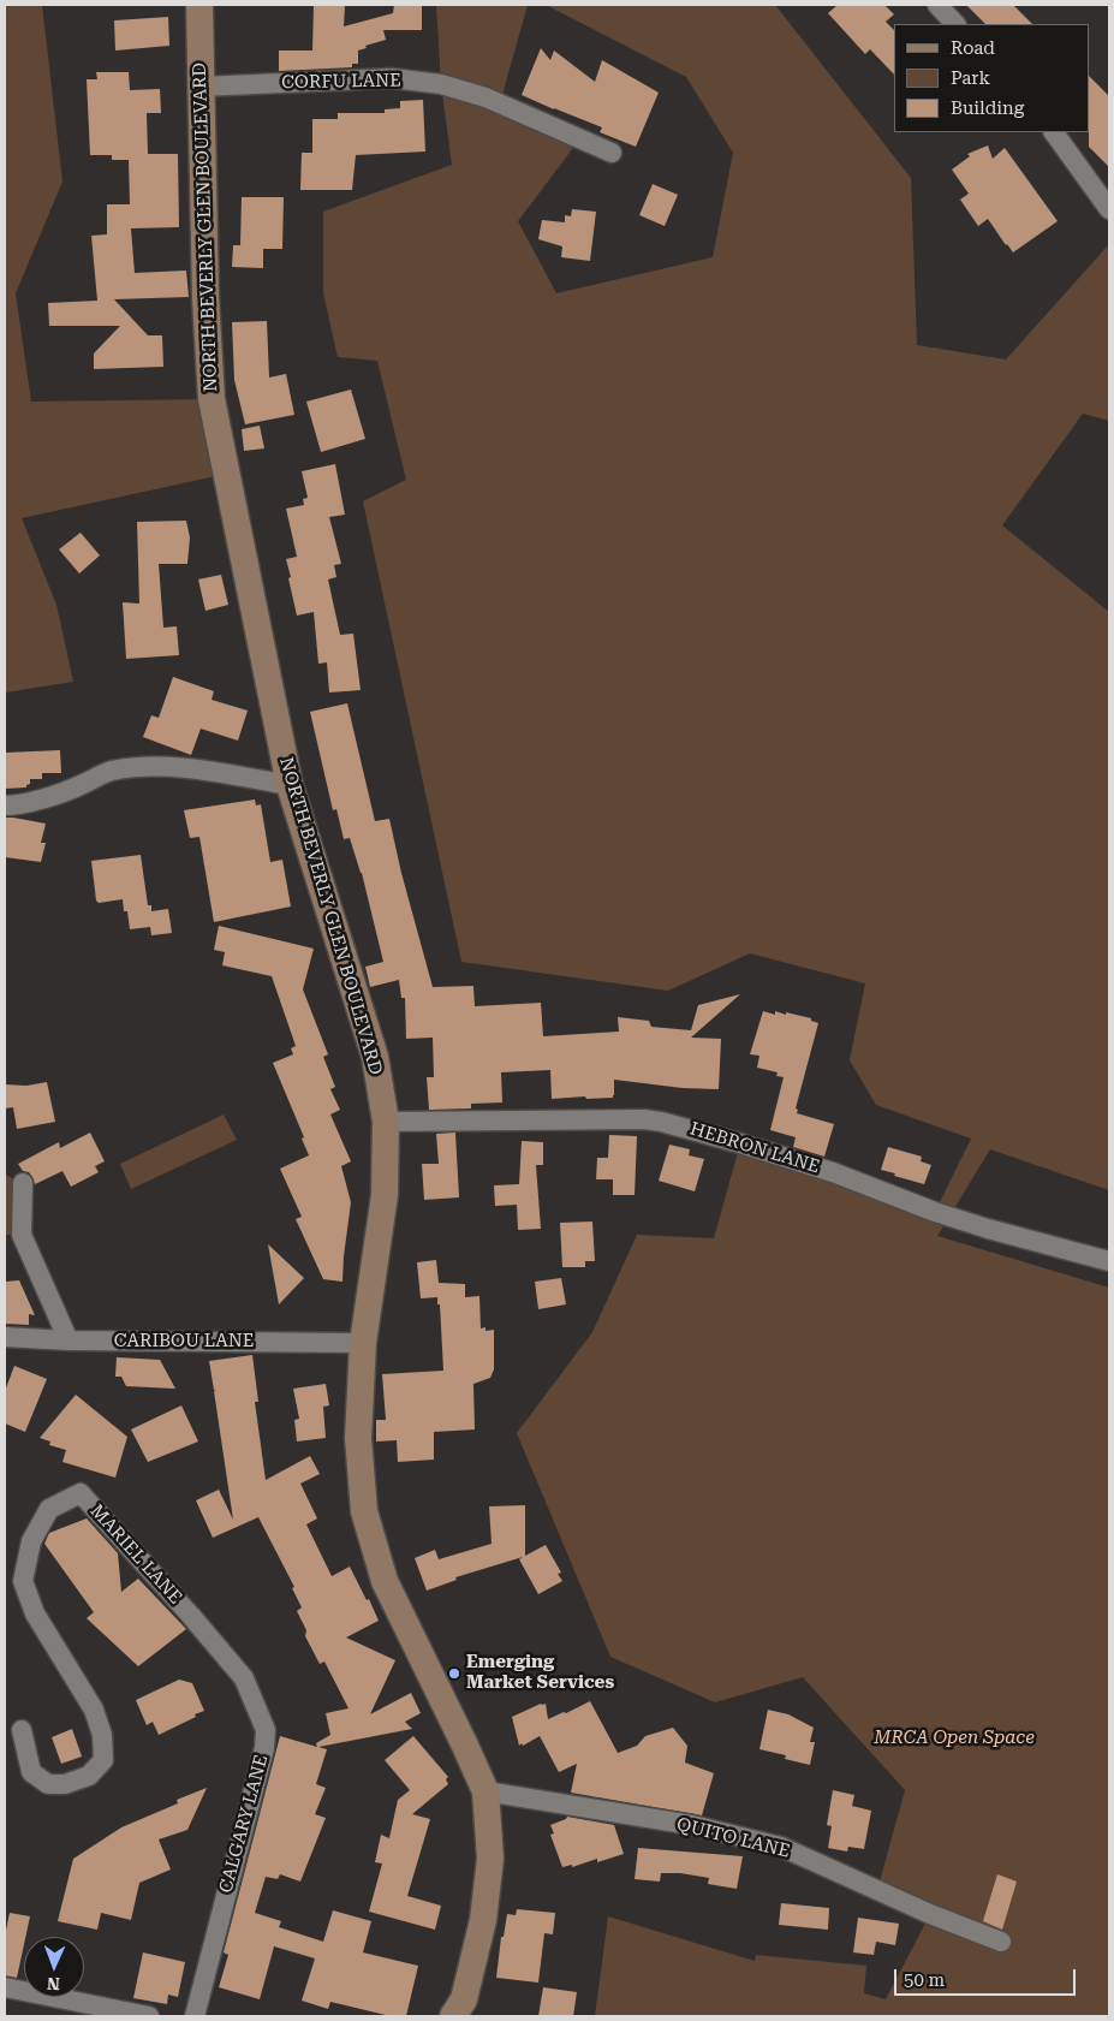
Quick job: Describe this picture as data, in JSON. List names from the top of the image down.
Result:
{
  "streets": {
    "main road": ["NORTH BEVERLY GLEN BOULEVARD"],
    "street": [
      "CORFU LANE",
      "HEBRON LANE",
      "CARIBOU LANE",
      "MARIEL LANE",
      "CALGARY LANE",
      "QUITO LANE"
    ]
  },
  "crossings": [
    ["CORFU LANE", "NORTH BEVERLY GLEN BOULEVARD"],
    ["NORTH BEVERLY GLEN BOULEVARD", "HEBRON LANE"],
    ["NORTH BEVERLY GLEN BOULEVARD", "CARIBOU LANE"],
    ["NORTH BEVERLY GLEN BOULEVARD", "QUITO LANE"],
    ["MARIEL LANE", "CALGARY LANE"]
  ],
  "parks": ["MRCA Open Space"],
  "places": ["Emerging Market Services"],
  "legend": ["Road", "Park", "Building"],
  "scale_bar": "50 m",
  "north": "bottom"
}
